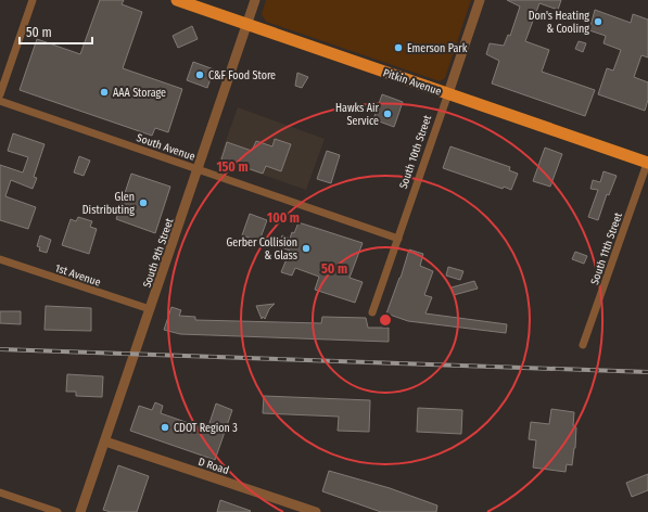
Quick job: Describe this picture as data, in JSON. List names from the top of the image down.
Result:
{
  "streets": {
    "main road": ["Pitkin Avenue"],
    "street": [
      "South Avenue",
      "South 10th Street",
      "South 11th Street",
      "South 9th Street",
      "1st Avenue",
      "D Road"
    ]
  },
  "crossings": [
    ["Pitkin Avenue", "South 10th Street"],
    ["Pitkin Avenue", "South 11th Street"],
    ["Pitkin Avenue", "South 9th Street"],
    ["South Avenue", "South 10th Street"],
    ["South Avenue", "South 9th Street"],
    ["South 9th Street", "1st Avenue"],
    ["South 9th Street", "D Road"]
  ],
  "places": [
    "Don's Heating & Cooling",
    "Emerson Park",
    "C&F Food Store",
    "AAA Storage",
    "Hawks Air Service",
    "Glen Distributing",
    "Gerber Collision & Glass",
    "CDOT Region 3"
  ],
  "scale_bar": "50 m",
  "rings": ["150 m", "100 m", "50 m"]
}
